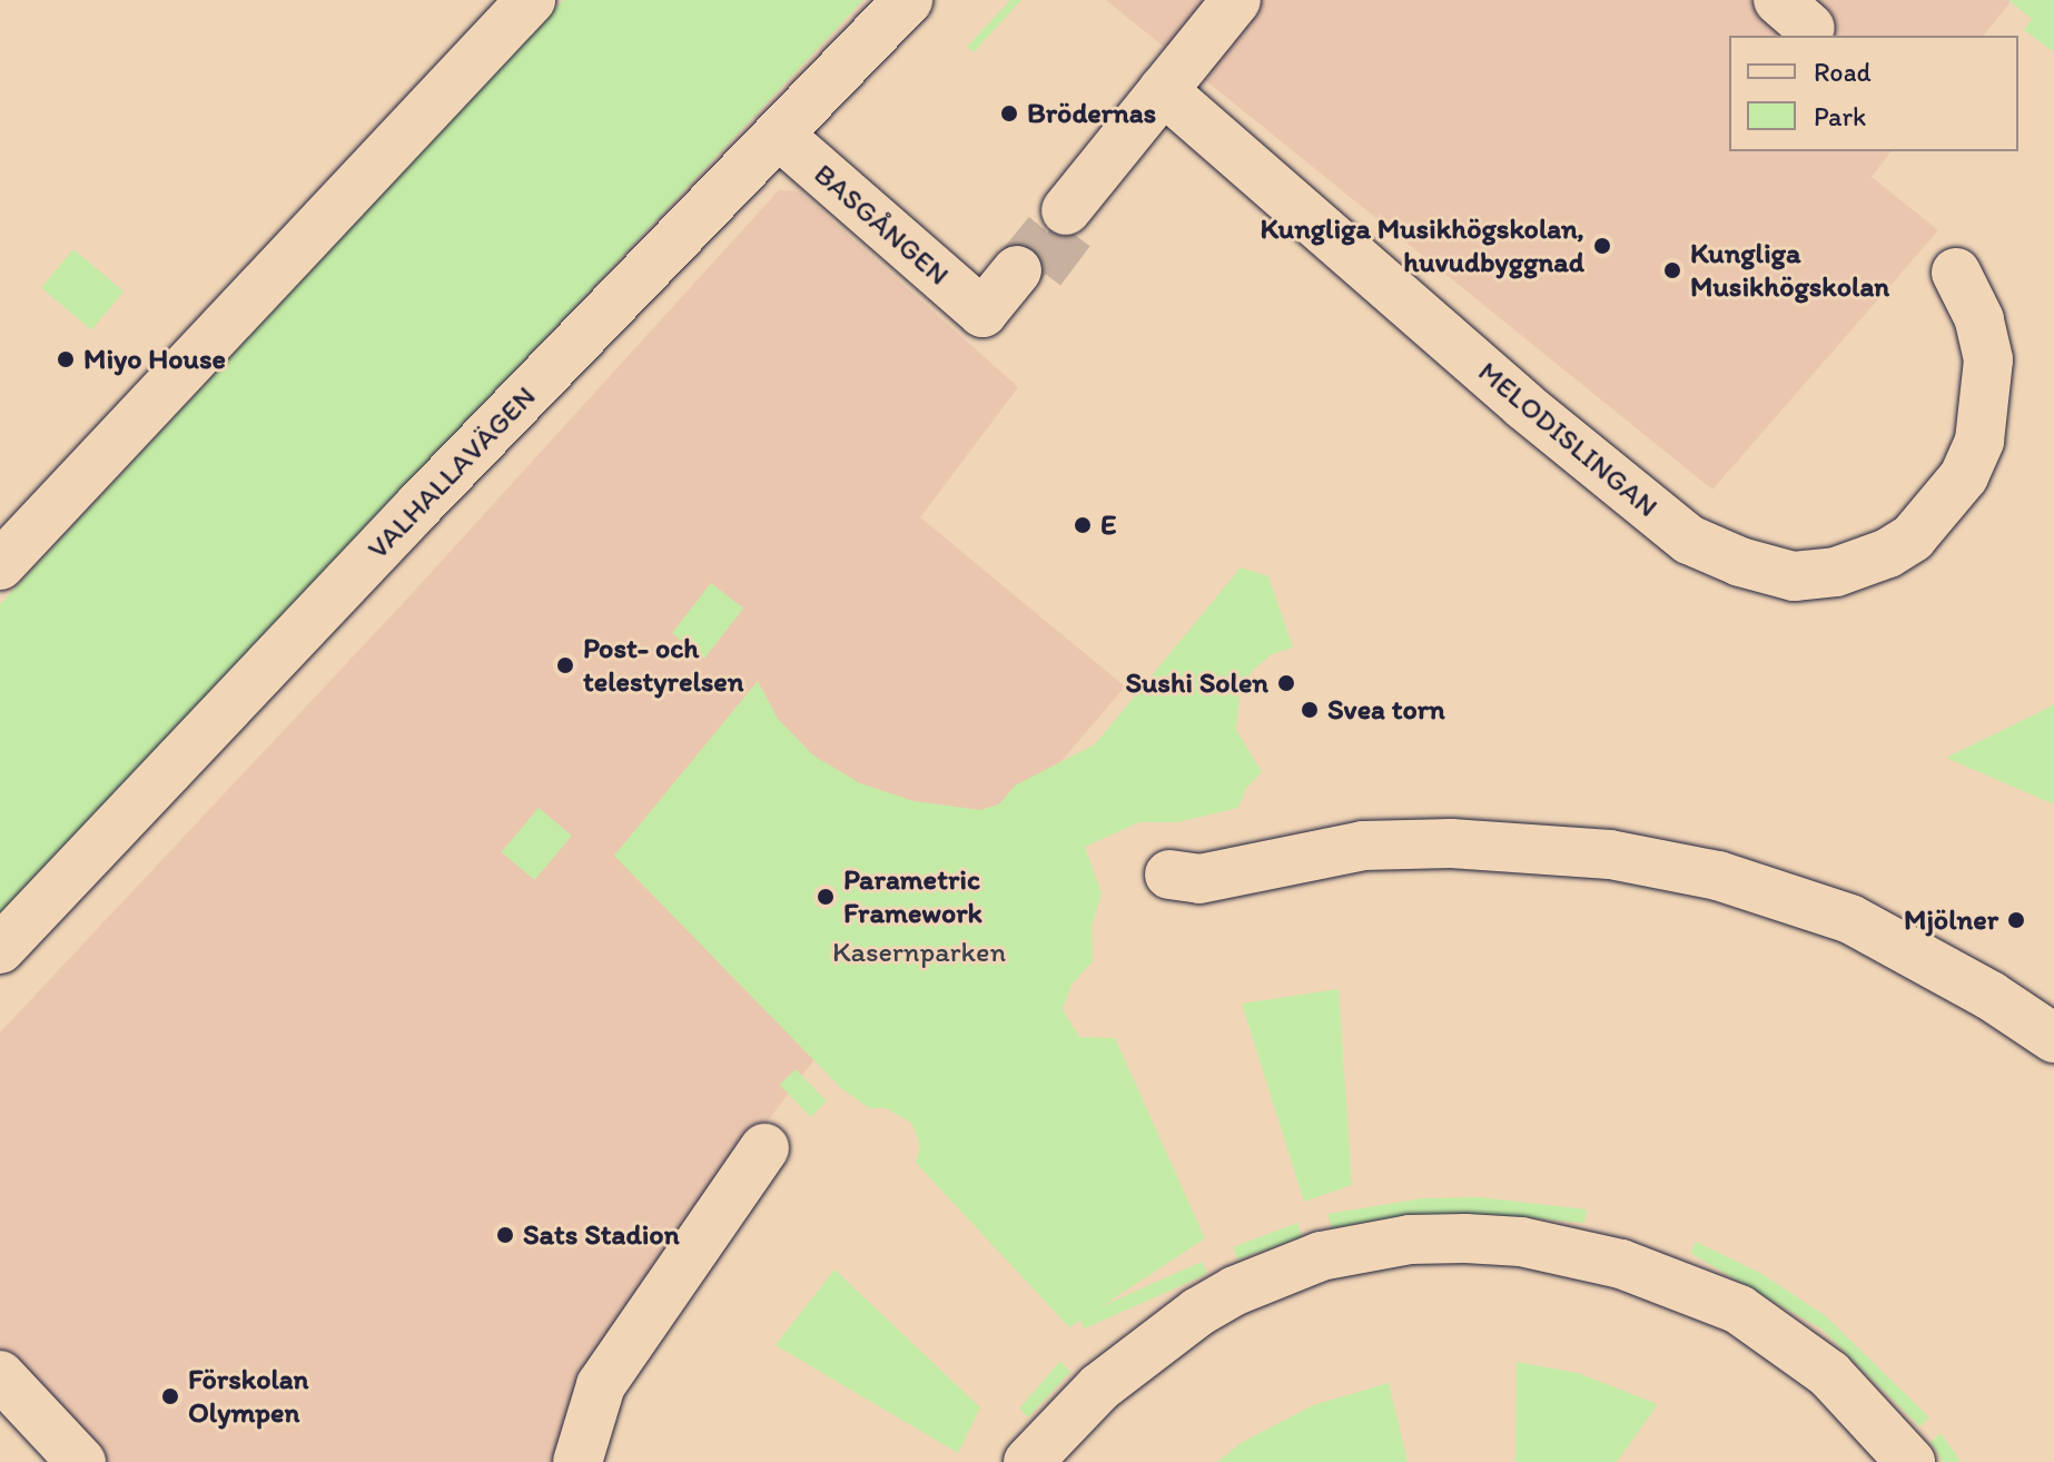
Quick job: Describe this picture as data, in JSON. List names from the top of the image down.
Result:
{
  "streets": {
    "street": ["BASGÅNGEN", "MELODISLINGAN", "VALHALLAVÄGEN"]
  },
  "crossings": [
    ["BASGÅNGEN", "VALHALLAVÄGEN"]
  ],
  "parks": ["Kasernparken"],
  "places": [
    "Brödernas",
    "Kungliga Musikhögskolan, huvudbyggnad",
    "Kungliga Musikhögskolan",
    "Miyo House",
    "E",
    "Post- och telestyrelsen",
    "Sushi Solen",
    "Svea torn",
    "Parametric Framework",
    "Mjölner",
    "Sats Stadion",
    "Förskolan Olympen"
  ],
  "legend": ["Road", "Park"]
}
